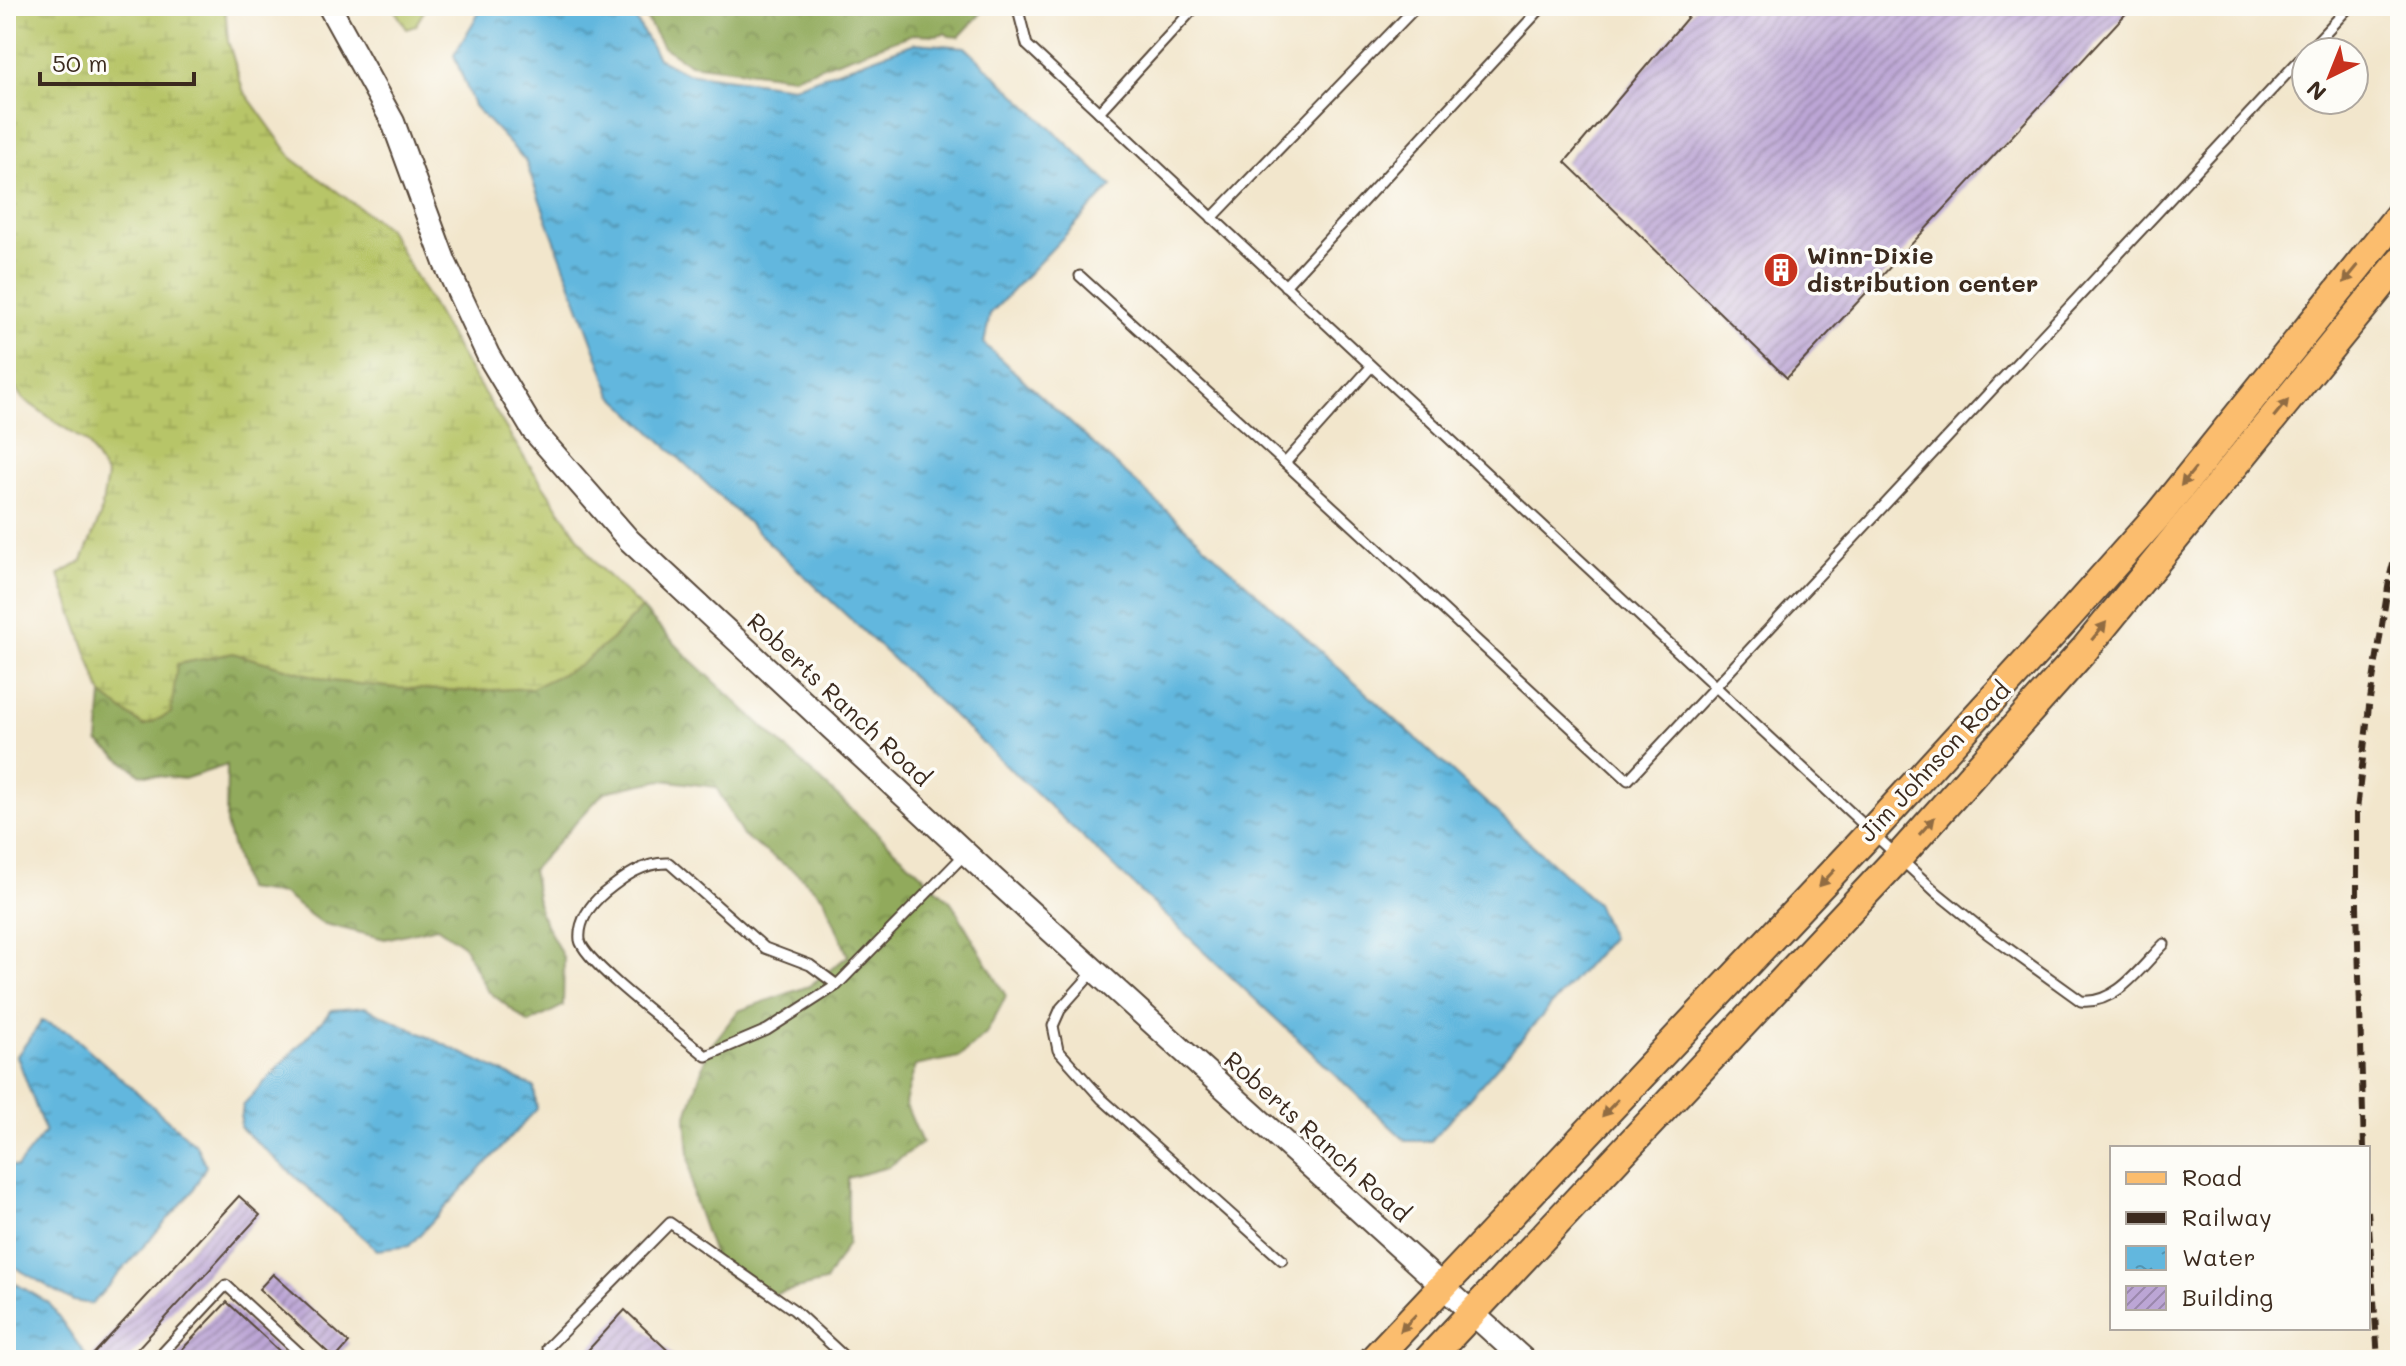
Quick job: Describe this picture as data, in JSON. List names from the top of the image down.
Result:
{
  "streets": {
    "main road": ["Jim Johnson Road"],
    "street": ["Roberts Ranch Road"]
  },
  "crossings": [
    ["Roberts Ranch Road", "Jim Johnson Road"]
  ],
  "places": {
    "building": ["Winn-Dixie distribution center"]
  },
  "legend": [
    "Road",
    "Railway",
    "Water",
    "Building"
  ],
  "scale_bar": "50 m",
  "north": "bottom left"
}
